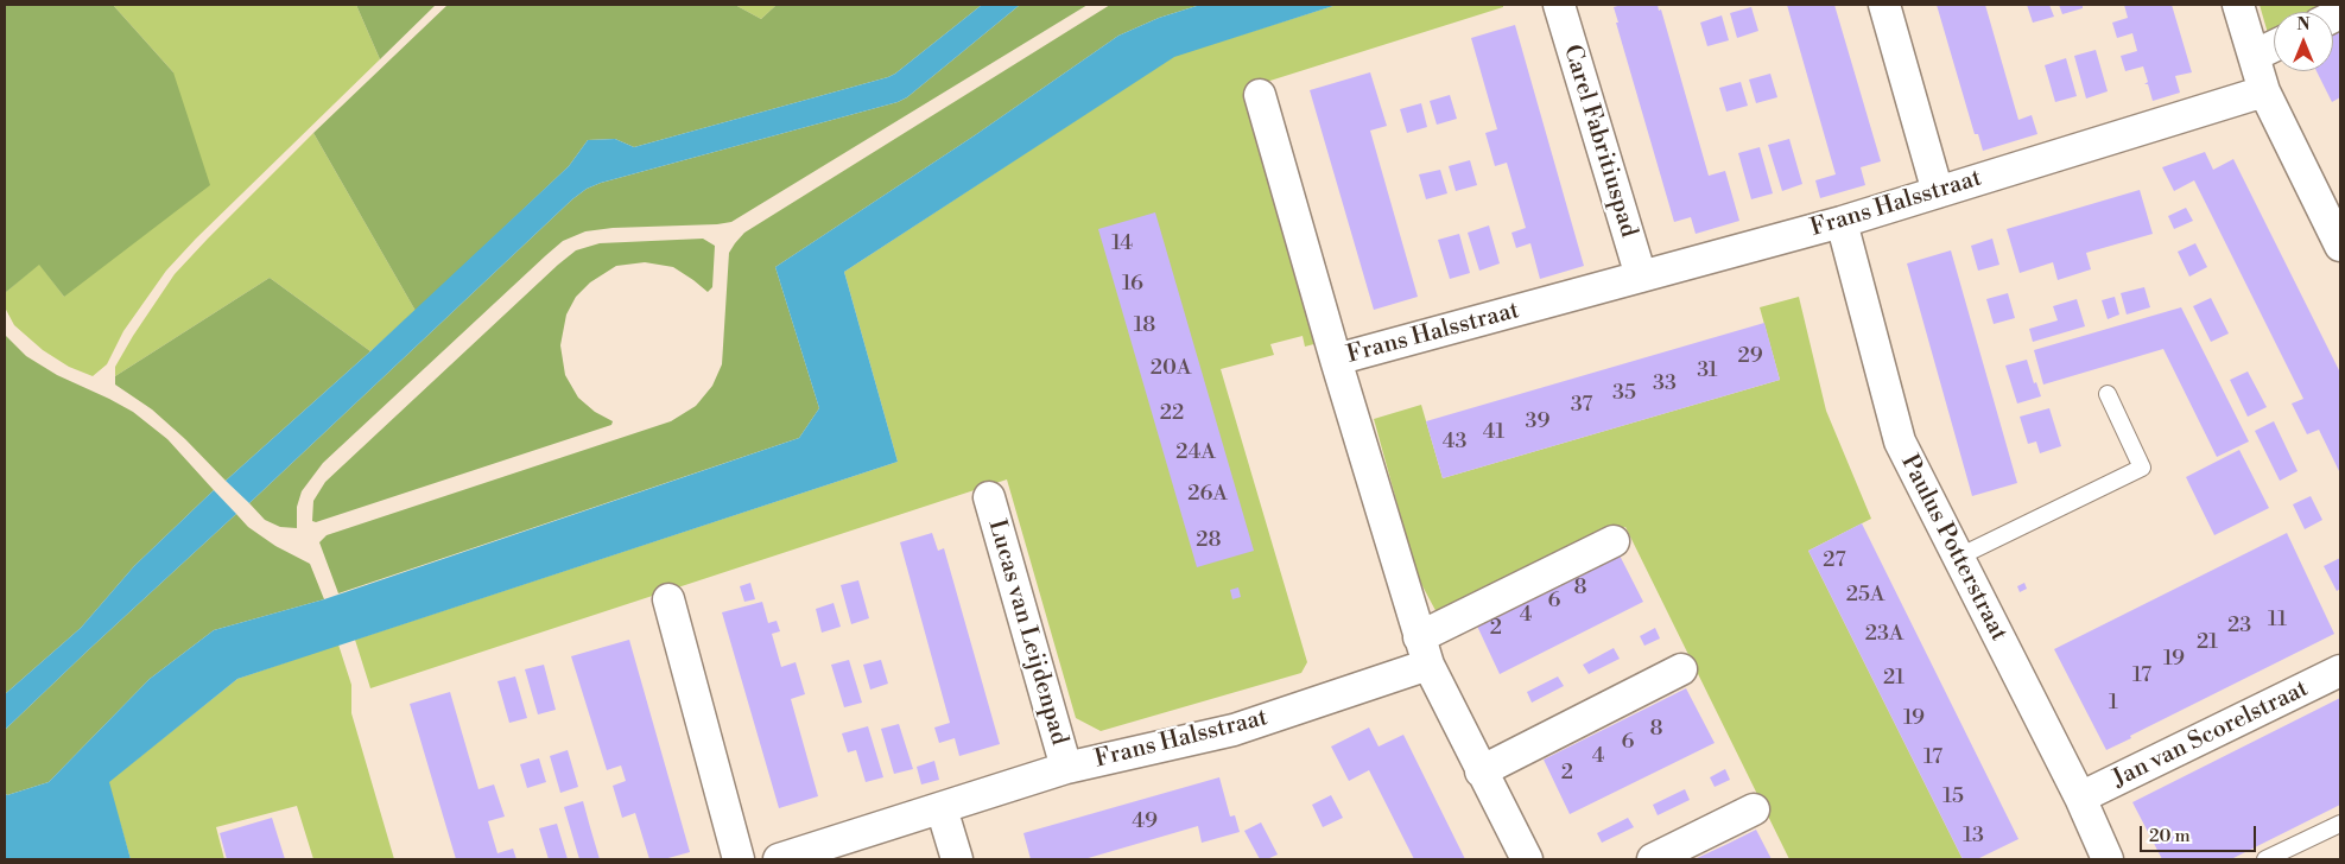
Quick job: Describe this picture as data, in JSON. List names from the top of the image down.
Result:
{
  "streets": {
    "street": [
      "Carel Fabritiuspad",
      "Frans Halsstraat",
      "Paulus Potterstraat",
      "Lucas van Leijdenpad",
      "Jan van Scorelstraat"
    ]
  },
  "crossings": [
    ["Carel Fabritiuspad", "Frans Halsstraat"],
    ["Frans Halsstraat", "Paulus Potterstraat"],
    ["Frans Halsstraat", "Lucas van Leijdenpad"],
    ["Paulus Potterstraat", "Jan van Scorelstraat"]
  ],
  "house_numbers": [
    "14",
    "16",
    "18",
    "29",
    "20A",
    "31",
    "33",
    "35",
    "37",
    "22",
    "39",
    "41",
    "43",
    "24A",
    "26A",
    "28",
    "27",
    "8",
    "25A",
    "6",
    "4",
    "11",
    "23",
    "2",
    "23A",
    "21",
    "19",
    "17",
    "21",
    "1",
    "19",
    "8",
    "6",
    "4",
    "17",
    "2",
    "15",
    "49",
    "13"
  ],
  "scale_bar": "20 m",
  "north": "top"
}
